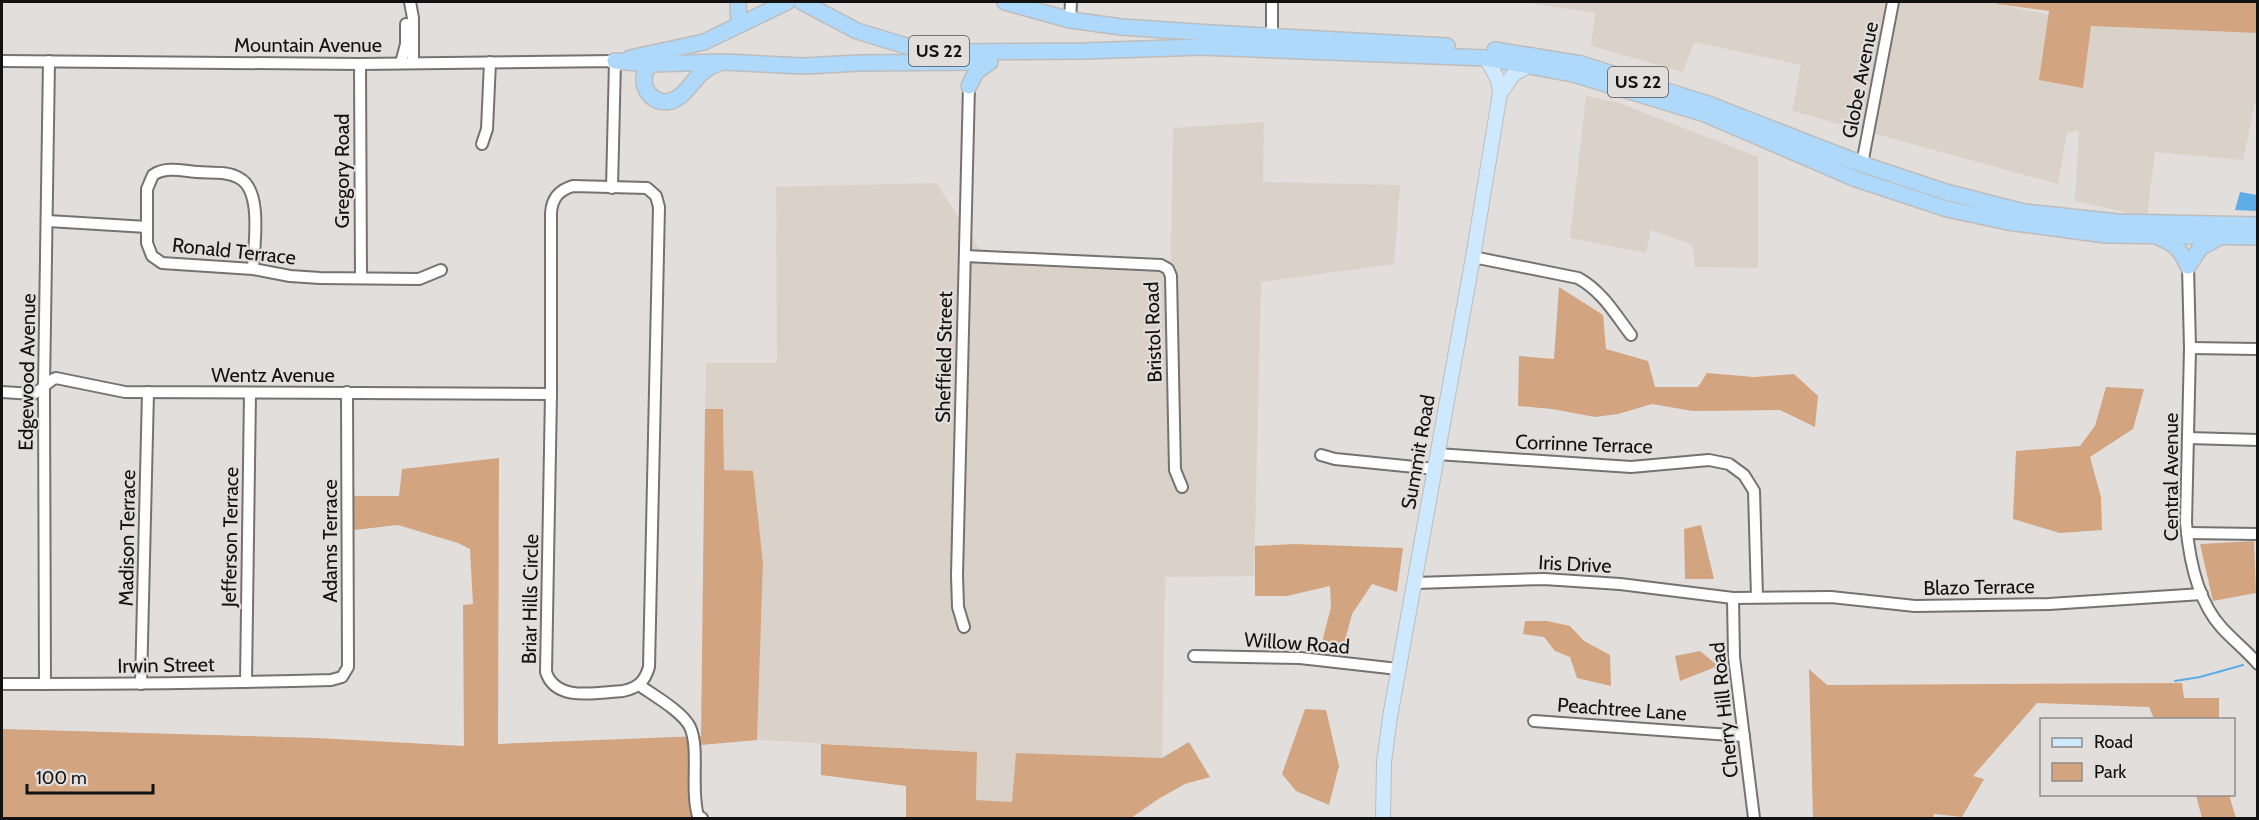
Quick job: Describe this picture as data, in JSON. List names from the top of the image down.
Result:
{
  "streets": {
    "highway": ["US 22"],
    "main road": ["Summit Road"],
    "street": [
      "Mountain Avenue",
      "Globe Avenue",
      "Gregory Road",
      "Ronald Terrace",
      "Bristol Road",
      "Sheffield Street",
      "Edgewood Avenue",
      "Wentz Avenue",
      "Corrinne Terrace",
      "Central Avenue",
      "Jefferson Terrace",
      "Madison Terrace",
      "Adams Terrace",
      "Iris Drive",
      "Blazo Terrace",
      "Briar Hills Circle",
      "Willow Road",
      "Irwin Street",
      "Peachtree Lane",
      "Cherry Hill Road"
    ]
  },
  "crossings": [
    ["Mountain Avenue", "Gregory Road"],
    ["Mountain Avenue", "Edgewood Avenue"],
    ["US 22", "Globe Avenue"],
    ["US 22", "Summit Road"],
    ["Gregory Road", "Ronald Terrace"],
    ["Ronald Terrace", "Edgewood Avenue"],
    ["Bristol Road", "Sheffield Street"],
    ["Edgewood Avenue", "Wentz Avenue"],
    ["Edgewood Avenue", "Irwin Street"],
    ["Wentz Avenue", "Jefferson Terrace"],
    ["Wentz Avenue", "Madison Terrace"],
    ["Wentz Avenue", "Adams Terrace"],
    ["Wentz Avenue", "Briar Hills Circle"],
    ["Corrinne Terrace", "Summit Road"],
    ["Corrinne Terrace", "Iris Drive"],
    ["Corrinne Terrace", "Blazo Terrace"],
    ["Summit Road", "Iris Drive"],
    ["Summit Road", "Willow Road"],
    ["Central Avenue", "Blazo Terrace"],
    ["Jefferson Terrace", "Irwin Street"],
    ["Madison Terrace", "Irwin Street"],
    ["Adams Terrace", "Irwin Street"],
    ["Iris Drive", "Blazo Terrace"],
    ["Iris Drive", "Cherry Hill Road"],
    ["Peachtree Lane", "Cherry Hill Road"]
  ],
  "legend": ["Road", "Park"],
  "scale_bar": "100 m"
}
